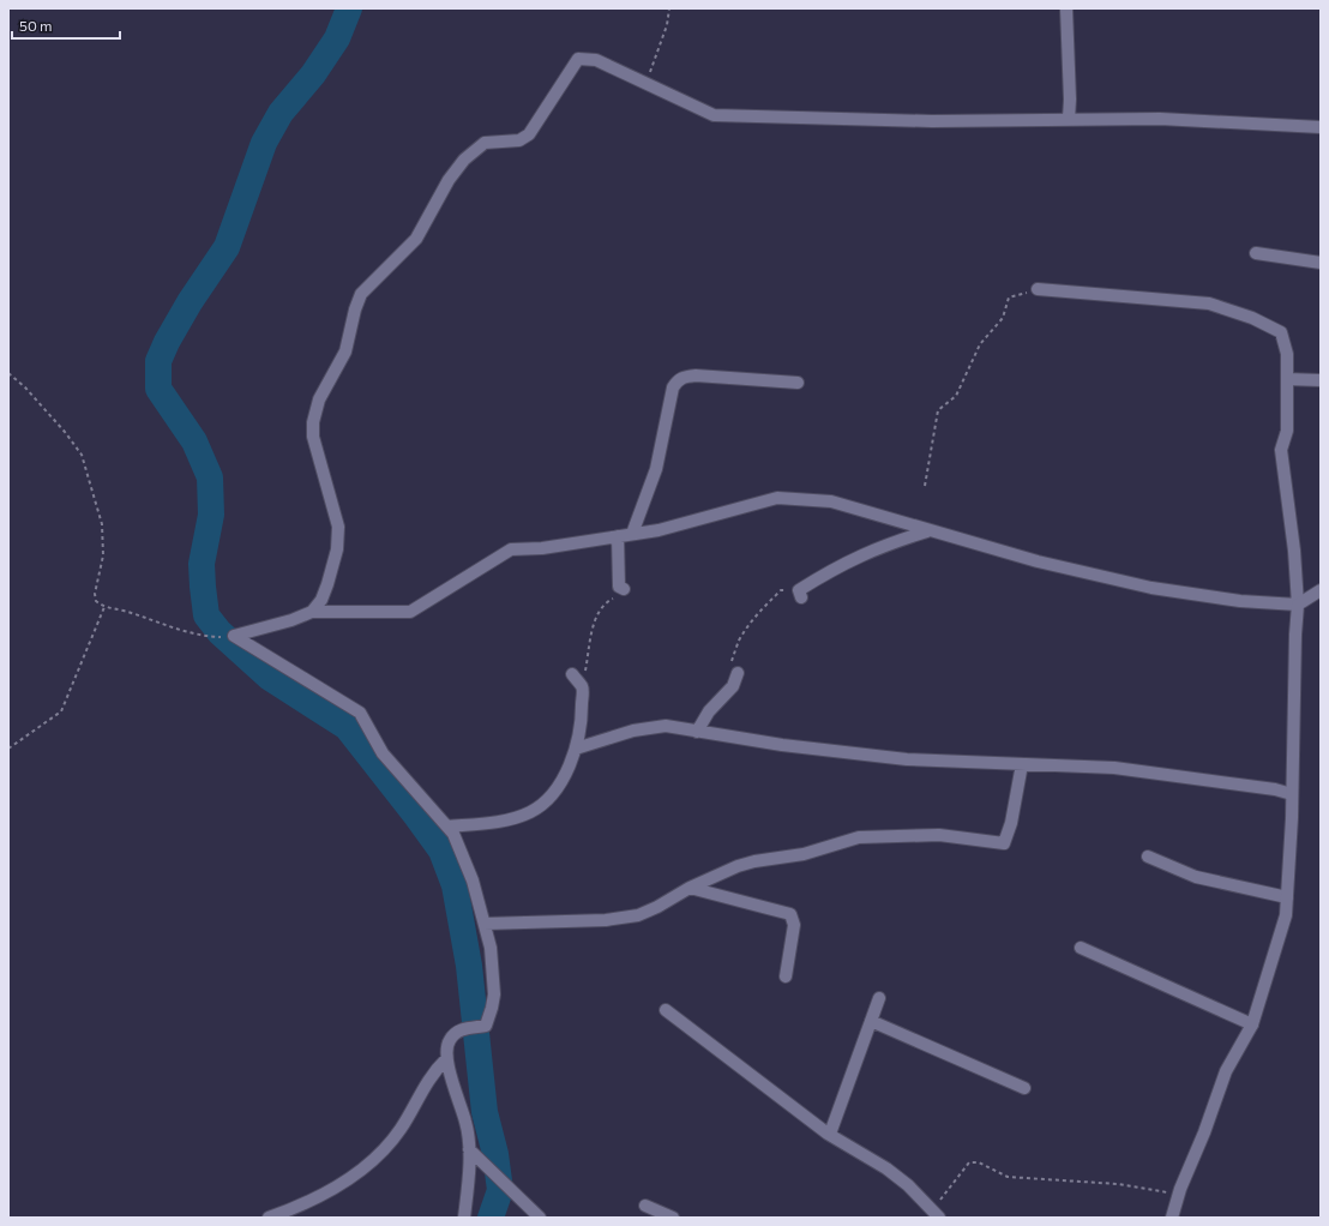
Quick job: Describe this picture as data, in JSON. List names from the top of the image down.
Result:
{
  "scale_bar": "50 m"
}
